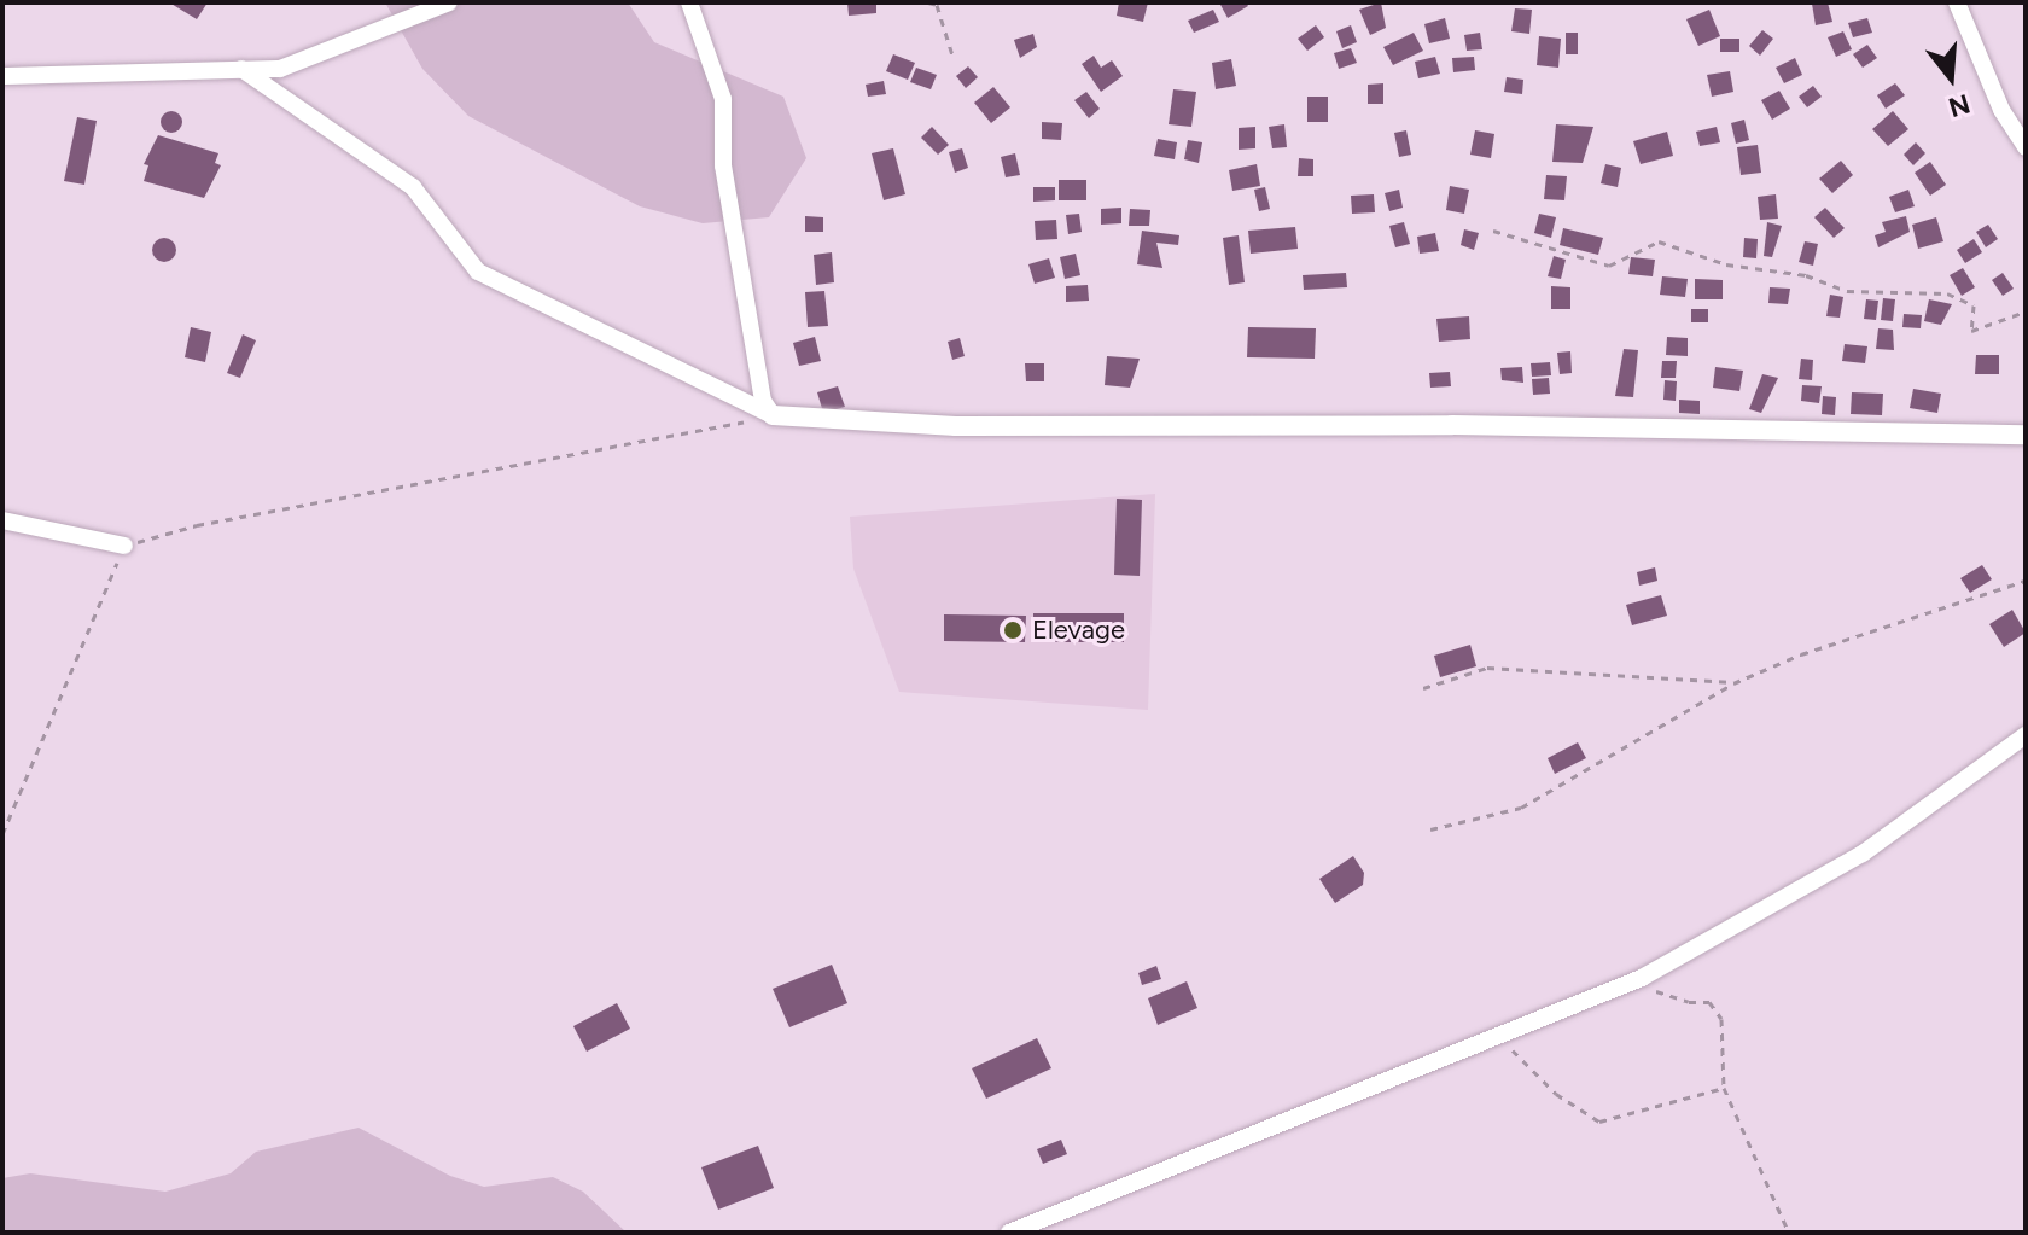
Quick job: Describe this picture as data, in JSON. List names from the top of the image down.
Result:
{
  "places": ["Elevage"],
  "north": "bottom"
}
